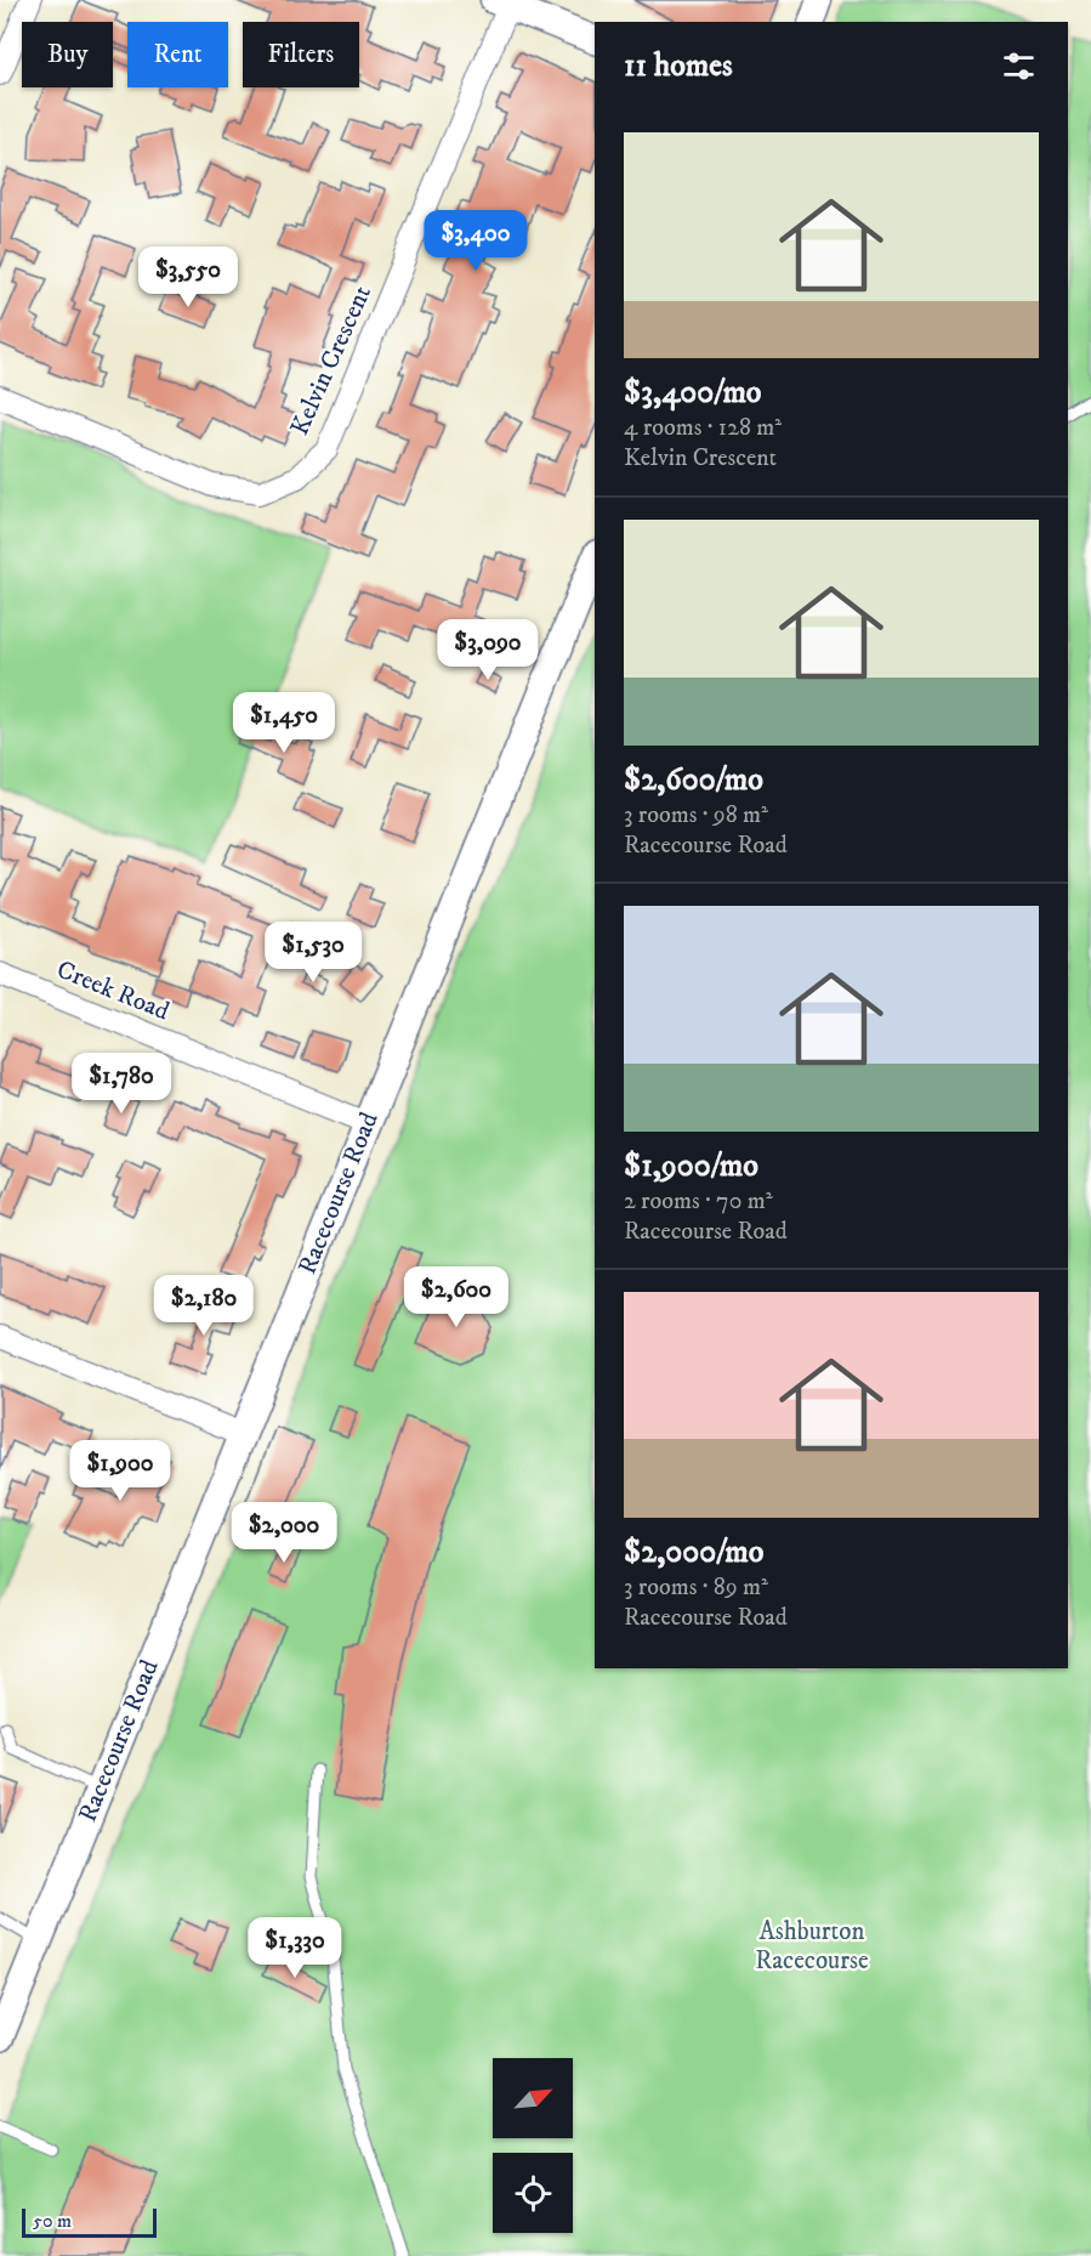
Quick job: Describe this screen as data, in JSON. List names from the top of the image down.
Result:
{
  "streets": {
    "street": ["Kelvin Crescent", "Creek Road", "Racecourse Road"]
  },
  "crossings": [
    ["Creek Road", "Racecourse Road"]
  ],
  "parks": ["Ashburton Racecourse"],
  "scale_bar": "50 m",
  "north": "top right",
  "page": {
    "chip": ["Buy", "Rent", "Filters"],
    "heading": "11 homes",
    "list": [
      {
        "name": "$3,400/mo",
        "note": "4 rooms · 128 m² · Kelvin Crescent"
      },
      {
        "name": "$2,600/mo",
        "note": "3 rooms · 98 m² · Racecourse Road"
      },
      {
        "name": "$1,900/mo",
        "note": "2 rooms · 70 m² · Racecourse Road"
      },
      {
        "name": "$2,000/mo",
        "note": "3 rooms · 89 m² · Racecourse Road"
      }
    ],
    "price": [
      "$3,400",
      "$3,550",
      "$3,090",
      "$1,450",
      "$1,530",
      "$1,780",
      "$2,600",
      "$2,180",
      "$1,900",
      "$2,000",
      "$1,330"
    ],
    "scale": "50 m"
  }
}
